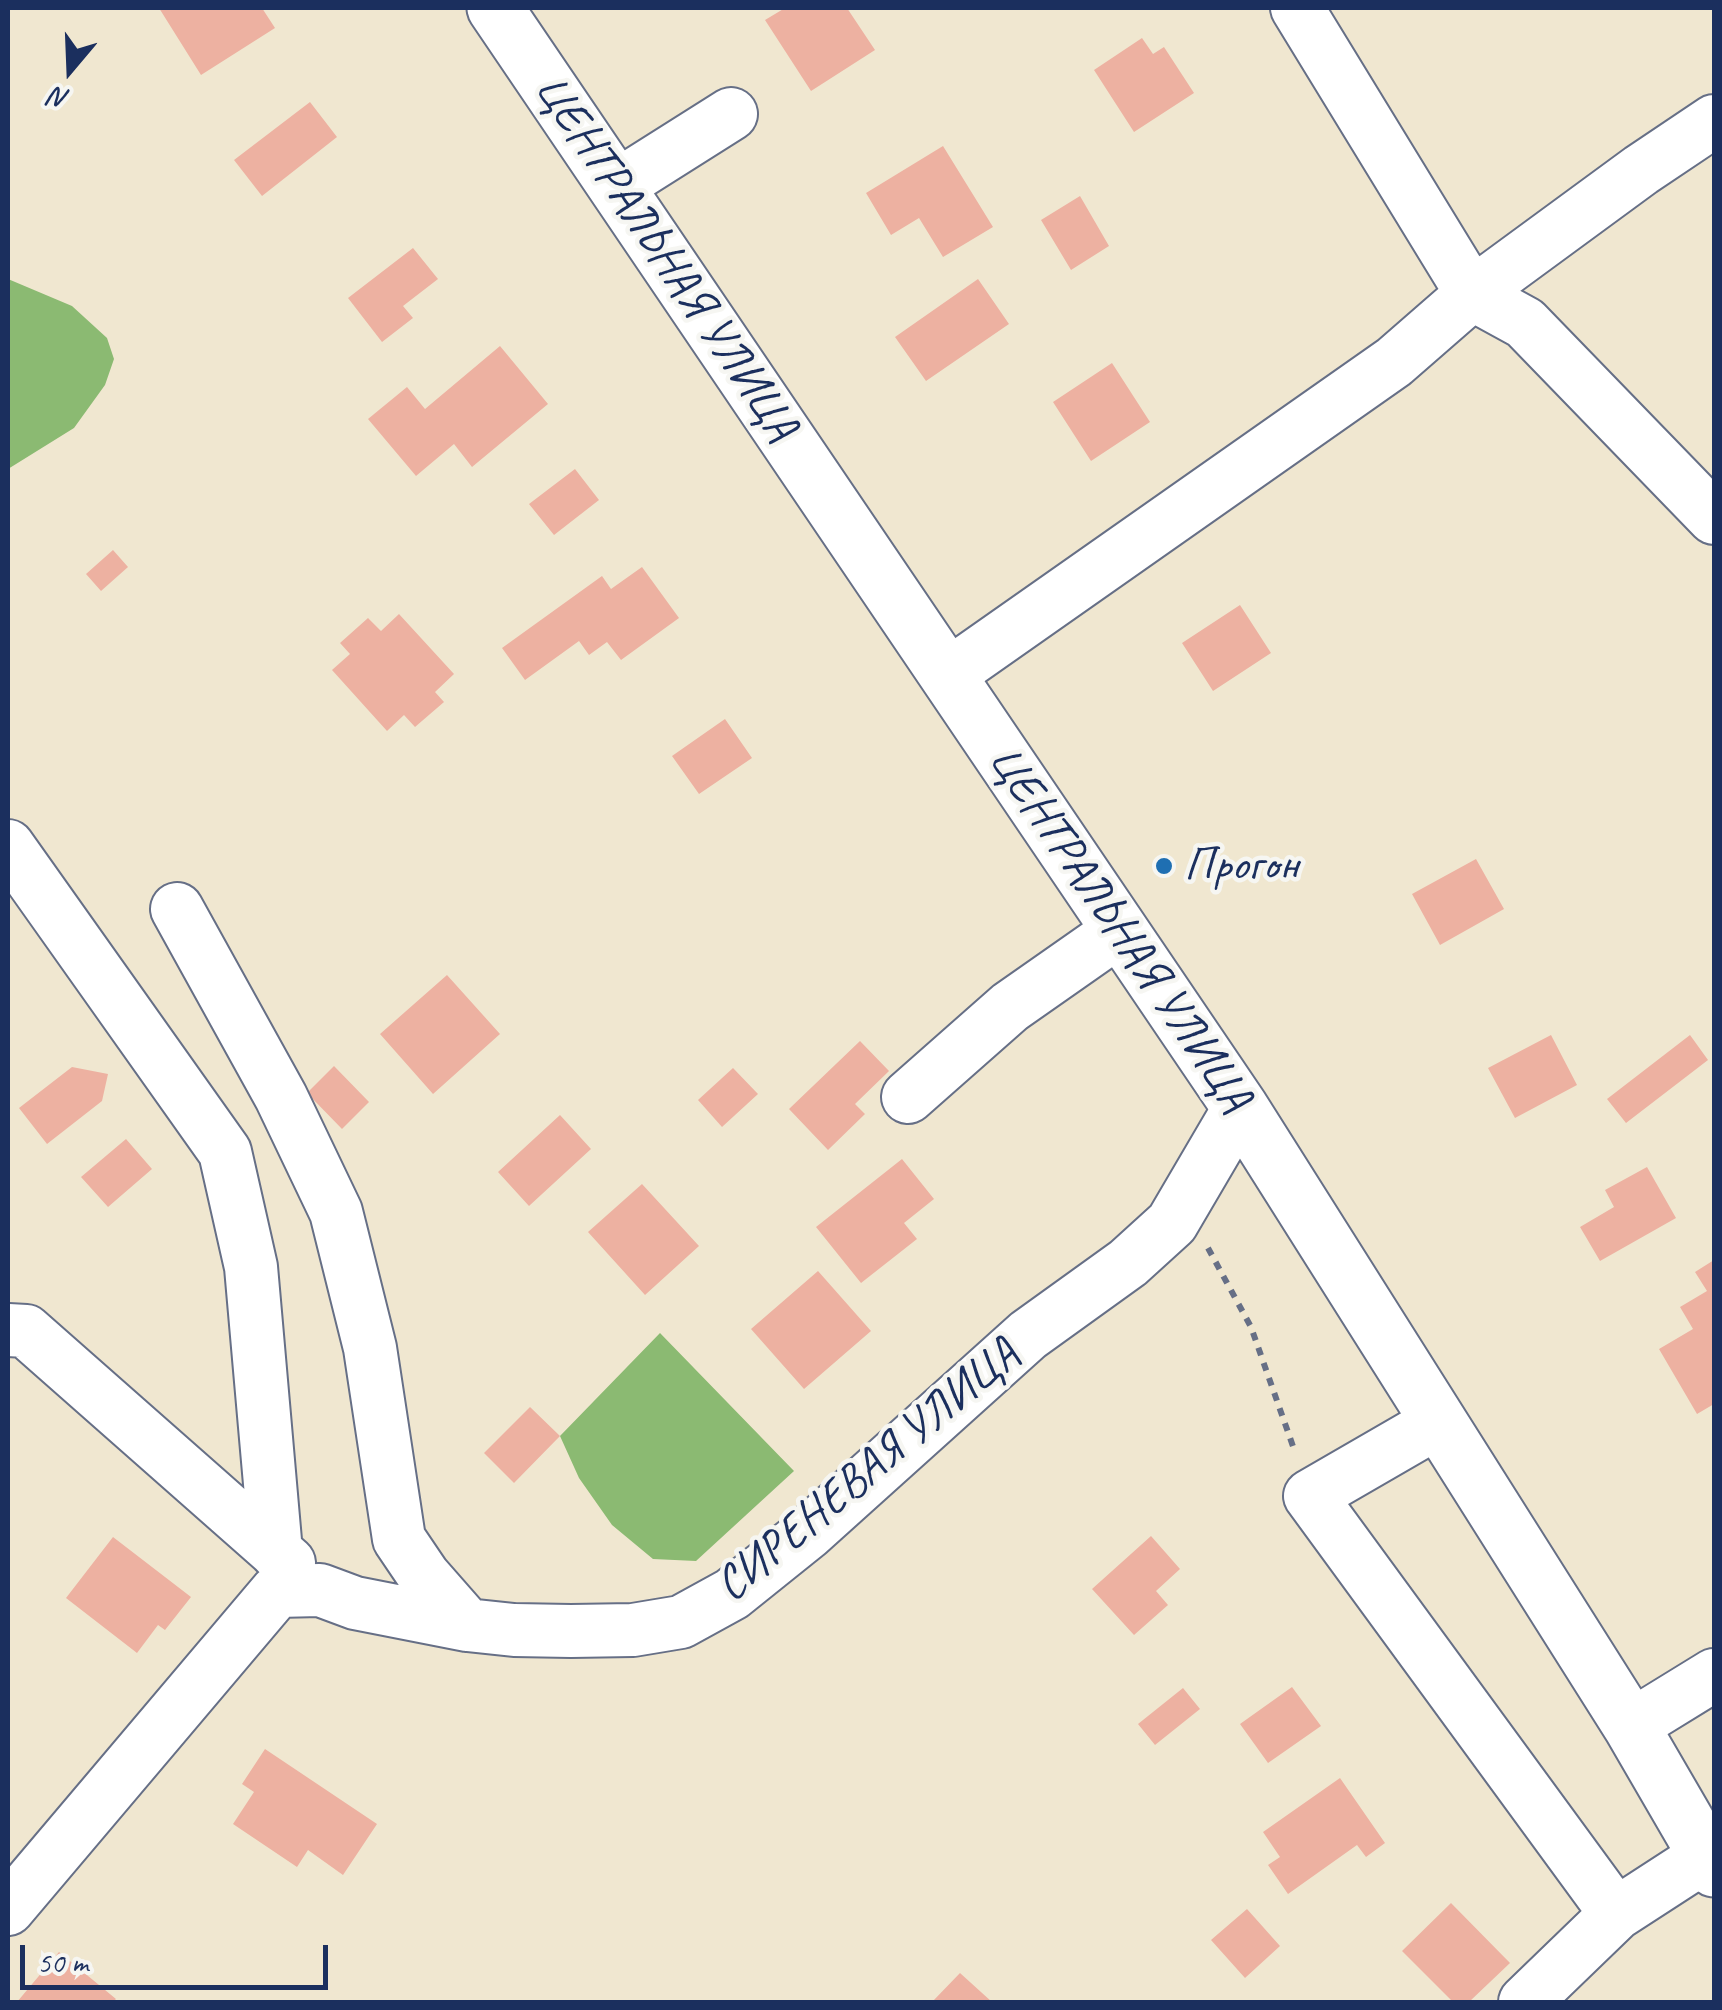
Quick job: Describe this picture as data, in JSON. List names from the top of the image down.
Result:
{
  "streets": {
    "main road": ["ЦЕНТРАЛЬНАЯ УЛИЦА"],
    "street": ["СИРЕНЕВАЯ УЛИЦА"]
  },
  "crossings": [
    ["ЦЕНТРАЛЬНАЯ УЛИЦА", "СИРЕНЕВАЯ УЛИЦА"]
  ],
  "places": ["Прогон"],
  "scale_bar": "50 m",
  "north": "bottom"
}
